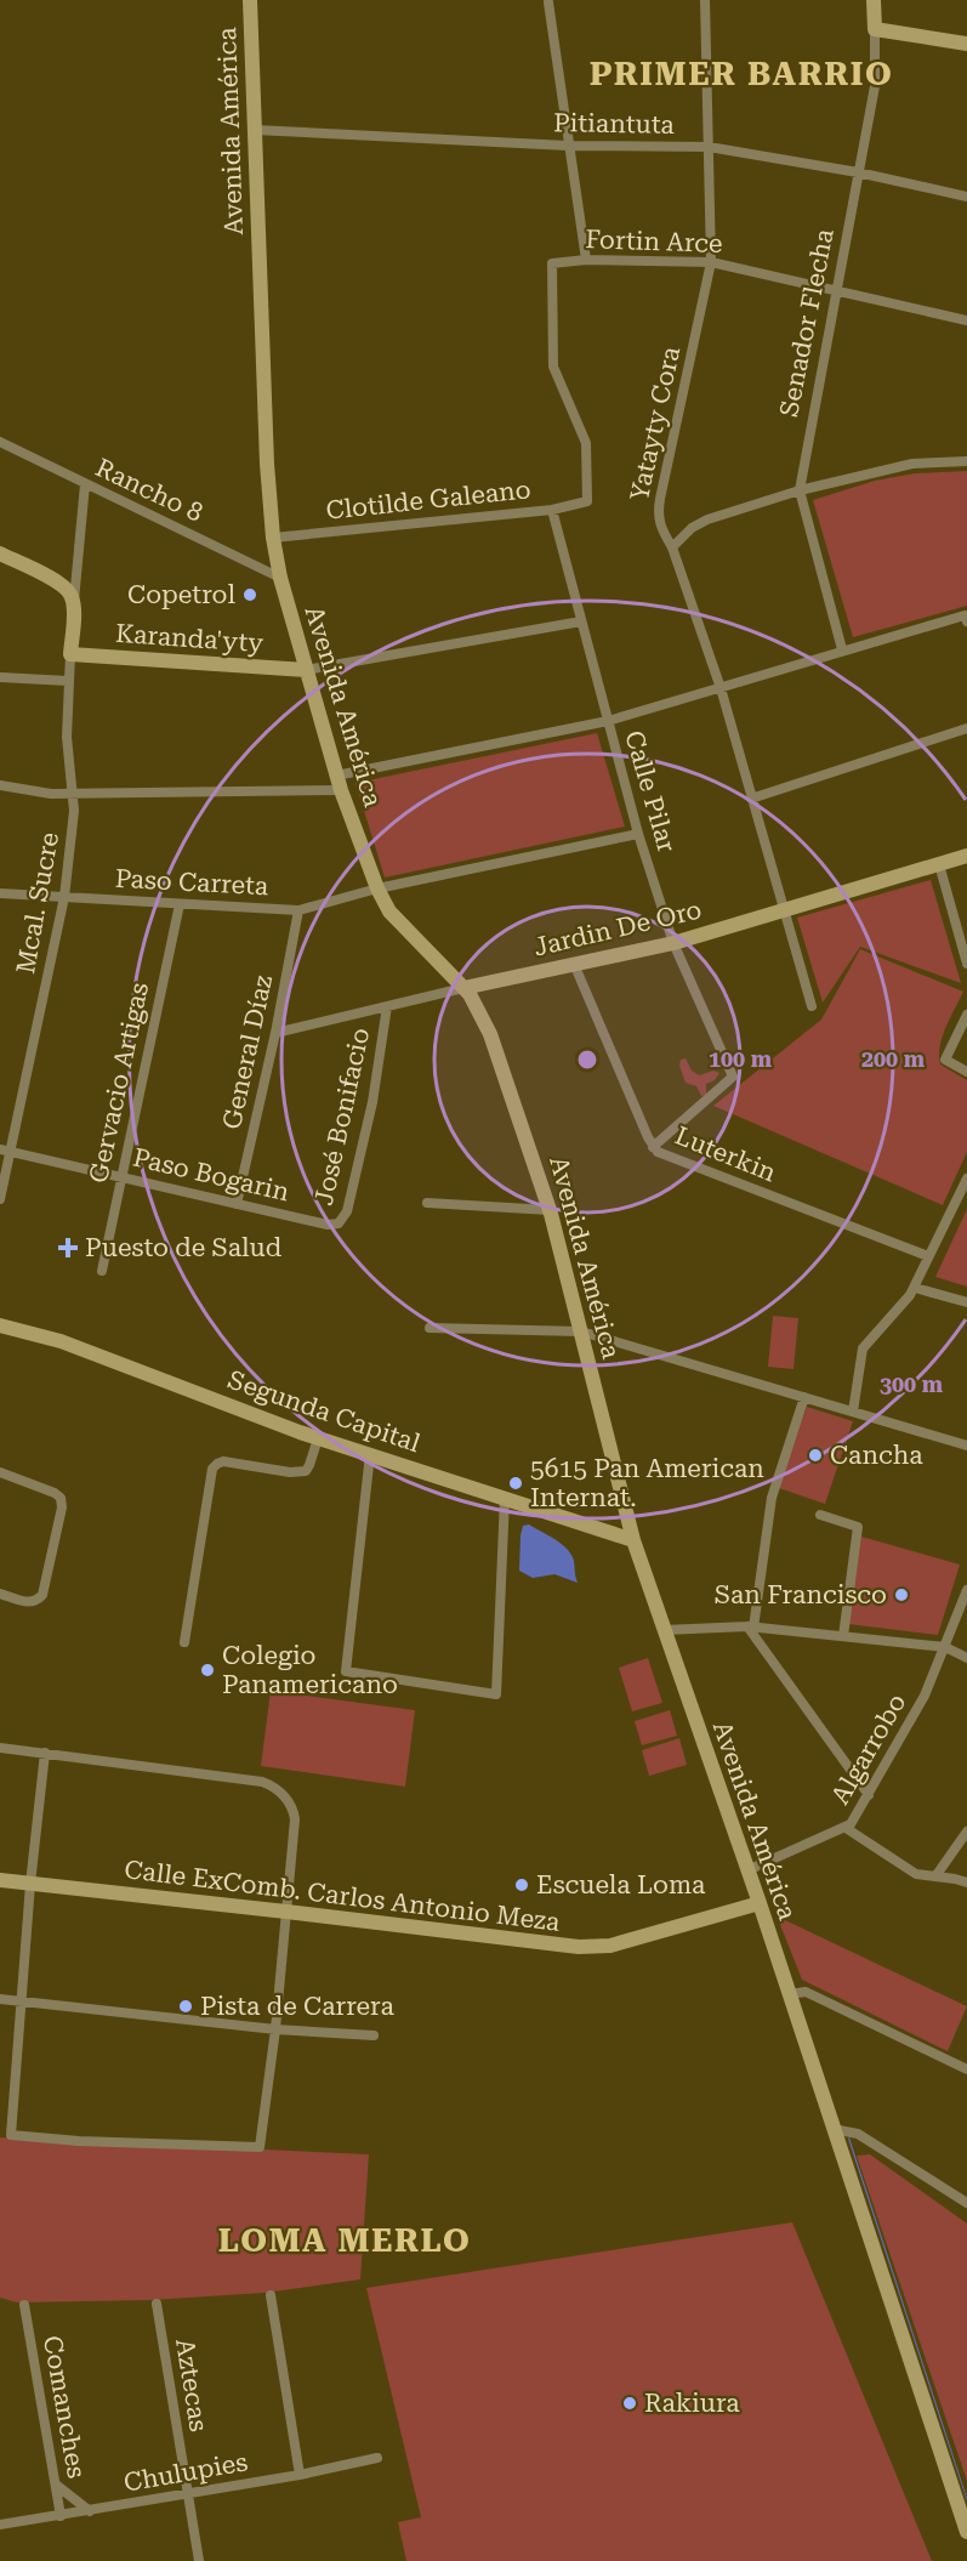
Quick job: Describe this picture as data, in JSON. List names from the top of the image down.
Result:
{
  "streets": {
    "main road": [
      "Avenida América",
      "Senador Flecha",
      "Karanda'yty",
      "Jardin De Oro",
      "Segunda Capital",
      "Calle ExComb. Carlos Antonio Meza"
    ],
    "street": [
      "Pitiantuta",
      "Fortin Arce",
      "Yatayty Cora",
      "Rancho 8",
      "Clotilde Galeano",
      "Calle Pilar",
      "Paso Carreta",
      "Mcal. Sucre",
      "General Díaz",
      "Gervacio Artigas",
      "José Bonifacio",
      "Luterkin",
      "Paso Bogarin",
      "Algarrobo",
      "Aztecas",
      "Comanches",
      "Chulupies"
    ]
  },
  "crossings": [
    ["Pitiantuta", "Avenida América"],
    ["Pitiantuta", "Senador Flecha"],
    ["Pitiantuta", "Yatayty Cora"],
    ["Avenida América", "Rancho 8"],
    ["Avenida América", "Clotilde Galeano"],
    ["Avenida América", "Karanda'yty"],
    ["Avenida América", "Paso Carreta"],
    ["Avenida América", "Jardin De Oro"],
    ["Avenida América", "Segunda Capital"],
    ["Avenida América", "Algarrobo"],
    ["Avenida América", "Calle ExComb. Carlos Antonio Meza"],
    ["Fortin Arce", "Senador Flecha"],
    ["Fortin Arce", "Yatayty Cora"],
    ["Fortin Arce", "Clotilde Galeano"],
    ["Yatayty Cora", "Jardin De Oro"],
    ["Clotilde Galeano", "Calle Pilar"],
    ["Karanda'yty", "Mcal. Sucre"],
    ["Calle Pilar", "Paso Carreta"],
    ["Calle Pilar", "Jardin De Oro"],
    ["Calle Pilar", "Luterkin"],
    ["Paso Carreta", "Mcal. Sucre"],
    ["Paso Carreta", "General Díaz"],
    ["Paso Carreta", "Gervacio Artigas"],
    ["Mcal. Sucre", "Paso Bogarin"],
    ["Jardin De Oro", "General Díaz"],
    ["Jardin De Oro", "José Bonifacio"],
    ["Jardin De Oro", "Luterkin"],
    ["General Díaz", "Paso Bogarin"],
    ["Gervacio Artigas", "Paso Bogarin"],
    ["José Bonifacio", "Paso Bogarin"],
    ["Aztecas", "Chulupies"],
    ["Comanches", "Chulupies"]
  ],
  "districts": ["PRIMER BARRIO", "LOMA MERLO"],
  "places": {
    "other": [
      "Copetrol",
      "Cancha",
      "5615 Pan American Internat.",
      "San Francisco",
      "Colegio Panamericano",
      "Escuela Loma",
      "Pista de Carrera",
      "Rakiura"
    ],
    "health": ["Puesto de Salud"]
  },
  "rings": ["100 m", "200 m", "300 m"]
}
